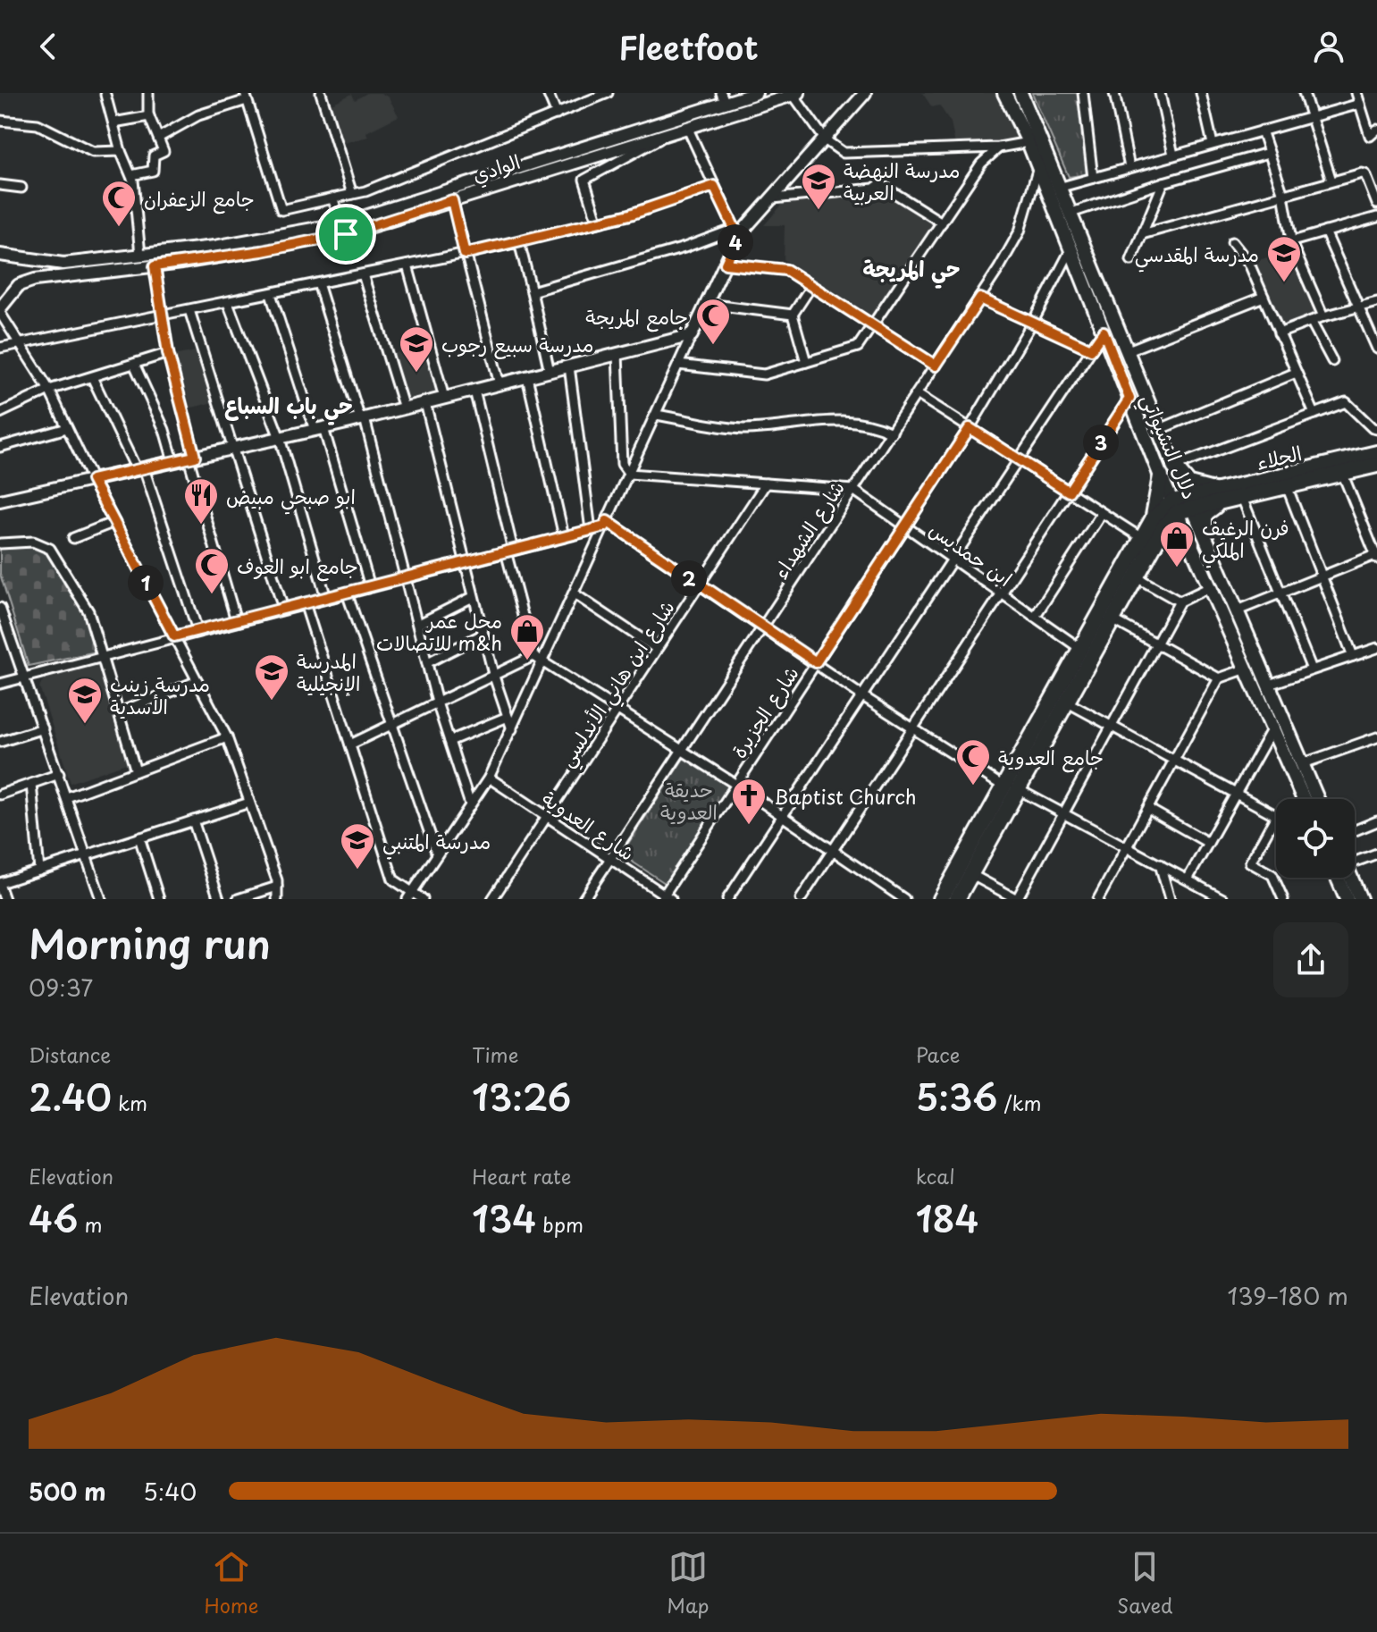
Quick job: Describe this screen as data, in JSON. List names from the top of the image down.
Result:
{
  "streets": {
    "highway": ["الجلاء"],
    "main road": ["الوادي", "دلال النشيواتي"],
    "street": [
      "شارع الشهداء",
      "ابن حمديس",
      "شارع ابن هاني الأندلسي",
      "شارع الجزيرة",
      "شارع العدوية"
    ]
  },
  "crossings": [
    ["دلال النشيواتي", "الجلاء"],
    ["دلال النشيواتي", "شارع الشهداء"],
    ["دلال النشيواتي", "شارع الجزيرة"],
    ["شارع الشهداء", "ابن حمديس"],
    ["شارع الشهداء", "شارع العدوية"],
    ["ابن حمديس", "شارع الجزيرة"],
    ["شارع ابن هاني الأندلسي", "شارع العدوية"],
    ["شارع الجزيرة", "شارع العدوية"]
  ],
  "districts": ["حي المريجة", "حي باب السباع"],
  "parks": ["حديقة العدوية"],
  "places": {
    "school or university": [
      "مدرسة النهضة العربية",
      "مدرسة المقدسي",
      "مدرسة سبيع رجوب",
      "المدرسة الإنجيلية",
      "مدرسة زينب الأسدية",
      "مدرسة المتنبي"
    ],
    "mosque": [
      "جامع الزعفران",
      "جامع المريجة",
      "جامع ابو العوف",
      "جامع العدوية"
    ],
    "restaurant": ["ابو صبحي مبيض"],
    "shop": ["فرن الرغيف الملكي", "محل عمر للاتصالات m&h"],
    "church": ["Baptist Church"]
  },
  "page": {
    "header": "Fleetfoot",
    "pins": [
      "4",
      "3",
      "2",
      "1"
    ],
    "heading": ["Morning run", "09:37"],
    "stats": [
      ["Distance", "2.40 km"],
      ["Time", "13:26"],
      ["Pace", "5:36 /km"],
      ["Elevation", "46 m"],
      ["Heart rate", "134 bpm"],
      ["kcal", "184"]
    ],
    "chart": ["Elevation", "139–180 m"],
    "list": [
      {
        "name": "500 m",
        "note": "5:40"
      }
    ],
    "tabs": ["Home", "Map", "Saved"]
  }
}
